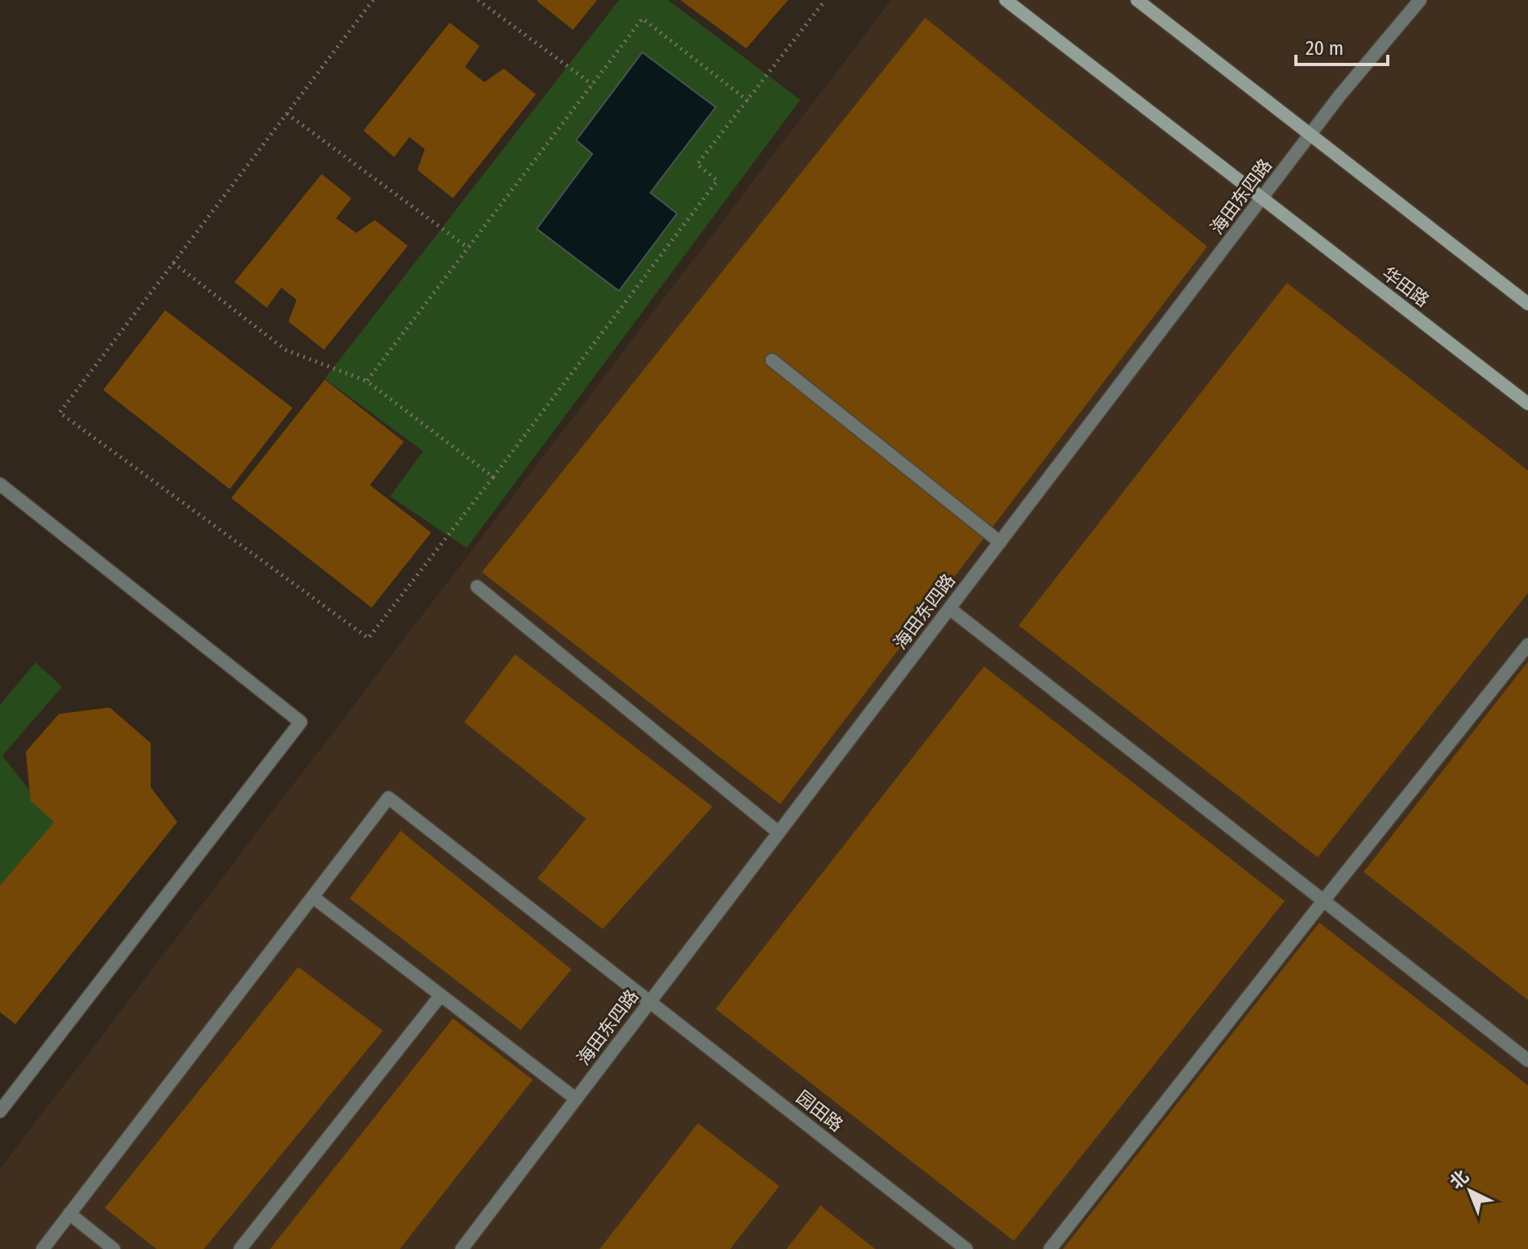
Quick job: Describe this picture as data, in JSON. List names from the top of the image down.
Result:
{
  "streets": {
    "main road": ["华田路"],
    "lane": ["海田东四路", "园田路"]
  },
  "crossings": [
    ["海田东四路", "华田路"],
    ["海田东四路", "园田路"]
  ],
  "scale_bar": "20 m",
  "north": "top left"
}
